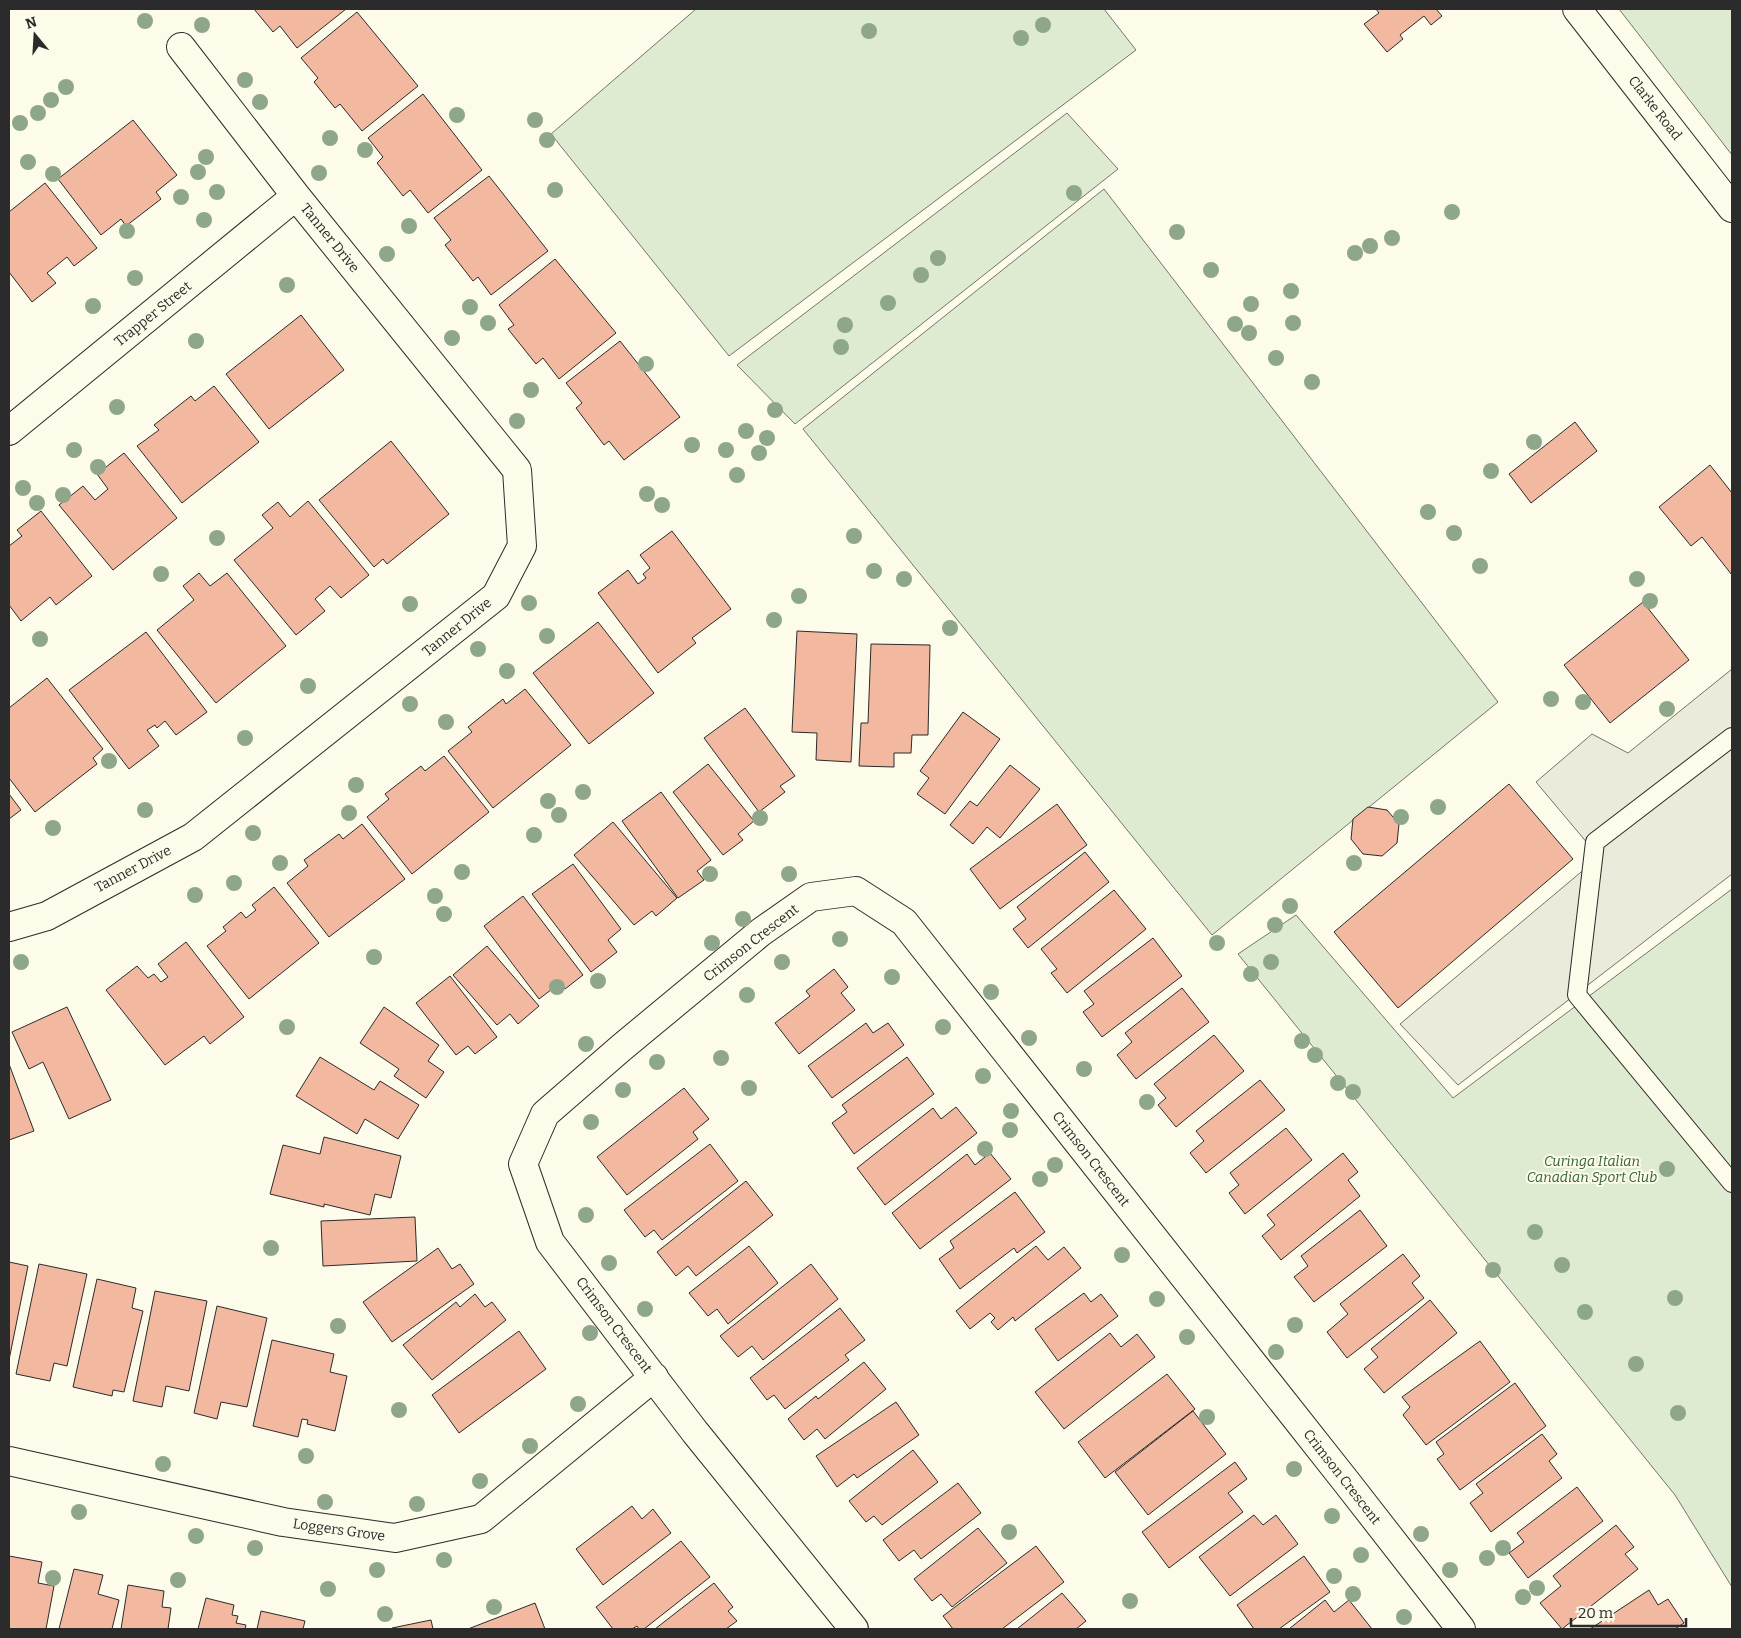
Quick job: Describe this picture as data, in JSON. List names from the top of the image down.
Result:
{
  "streets": {
    "street": [
      "Clarke Road",
      "Tanner Drive",
      "Trapper Street",
      "Crimson Crescent",
      "Loggers Grove"
    ]
  },
  "crossings": [
    ["Tanner Drive", "Trapper Street"],
    ["Crimson Crescent", "Loggers Grove"]
  ],
  "parks": ["Curinga Italian Canadian Sport Club"],
  "scale_bar": "20 m",
  "north": "top"
}
